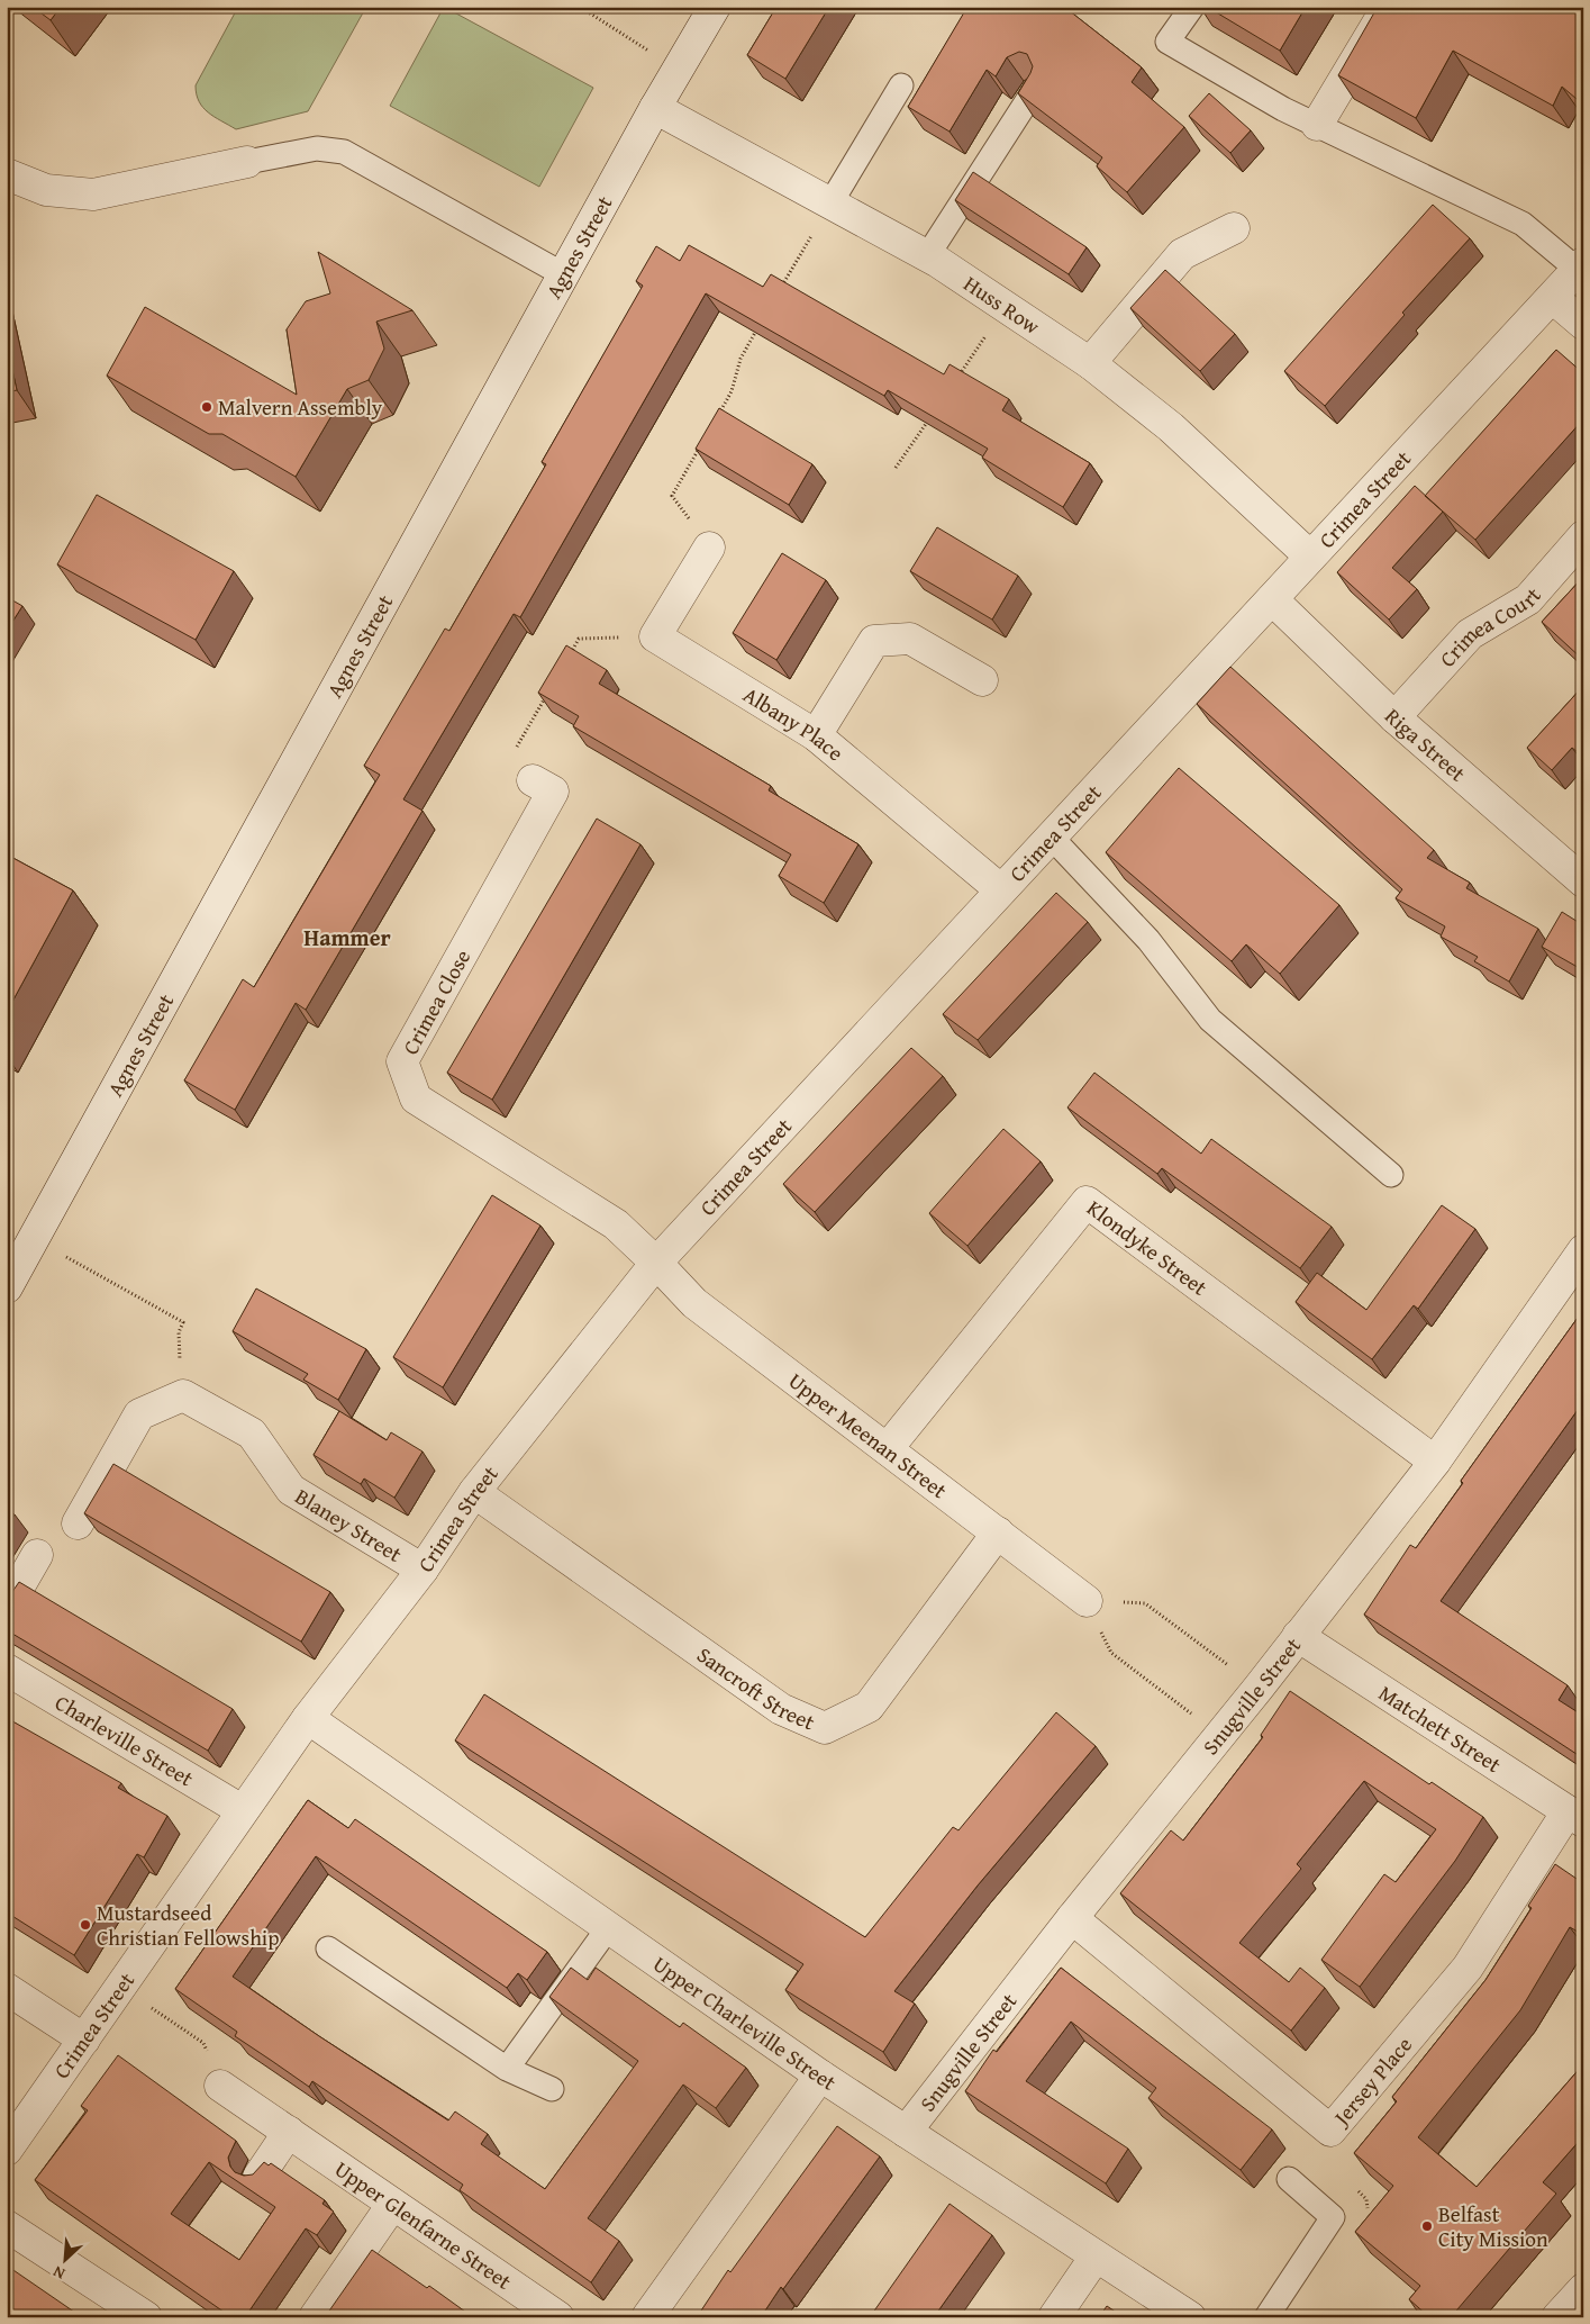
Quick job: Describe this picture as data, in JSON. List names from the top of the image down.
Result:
{
  "streets": {
    "street": [
      "Agnes Street",
      "Huss Row",
      "Crimea Street",
      "Crimea Court",
      "Albany Place",
      "Riga Street",
      "Crimea Close",
      "Klondyke Street",
      "Upper Meenan Street",
      "Blaney Street",
      "Sancroft Street",
      "Snugville Street",
      "Matchett Street",
      "Charleville Street",
      "Upper Charleville Street",
      "Jersey Place",
      "Upper Glenfarne Street"
    ]
  },
  "crossings": [
    ["Agnes Street", "Huss Row"],
    ["Huss Row", "Crimea Street"],
    ["Crimea Street", "Albany Place"],
    ["Crimea Street", "Riga Street"],
    ["Crimea Street", "Crimea Close"],
    ["Crimea Street", "Upper Meenan Street"],
    ["Crimea Street", "Blaney Street"],
    ["Crimea Street", "Sancroft Street"],
    ["Crimea Street", "Charleville Street"],
    ["Crimea Street", "Upper Charleville Street"],
    ["Crimea Court", "Riga Street"],
    ["Crimea Close", "Upper Meenan Street"],
    ["Klondyke Street", "Upper Meenan Street"],
    ["Klondyke Street", "Snugville Street"],
    ["Upper Meenan Street", "Sancroft Street"],
    ["Snugville Street", "Matchett Street"],
    ["Snugville Street", "Upper Charleville Street"],
    ["Snugville Street", "Jersey Place"],
    ["Matchett Street", "Jersey Place"]
  ],
  "districts": ["Hammer"],
  "places": ["Malvern Assembly", "Mustardseed Christian Fellowship", "Belfast City Mission"],
  "north": "bottom left"
}
